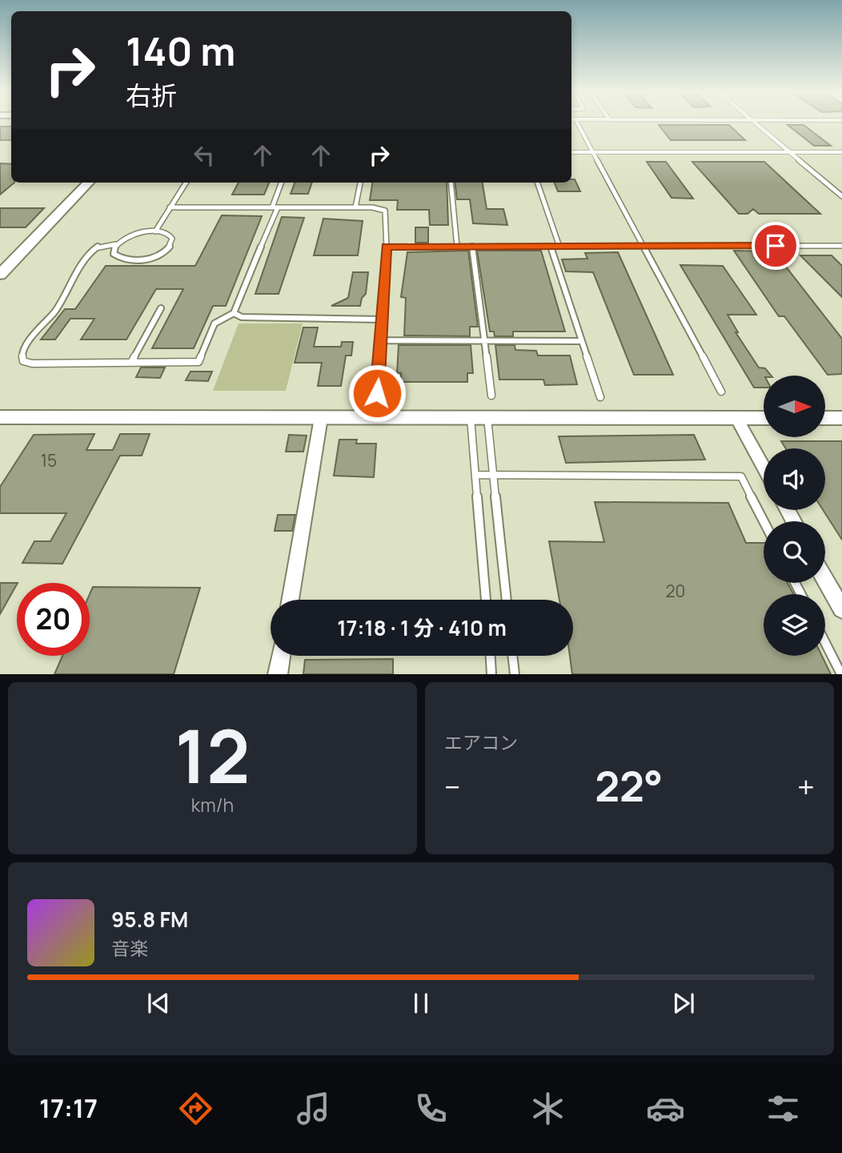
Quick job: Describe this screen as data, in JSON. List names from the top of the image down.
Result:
{
  "house_numbers": ["15", "20"],
  "north": "right",
  "page": {
    "turn": ["140 m", "右折"],
    "limit": "20",
    "trip": "17:18 · 1 分 · 410 m",
    "tile": [
      ["12", "km/h"],
      "エアコン"
    ],
    "heat": ["−", "22°", "+"],
    "song": ["95.8 FM", "音楽"],
    "tabs": "17:17"
  }
}
